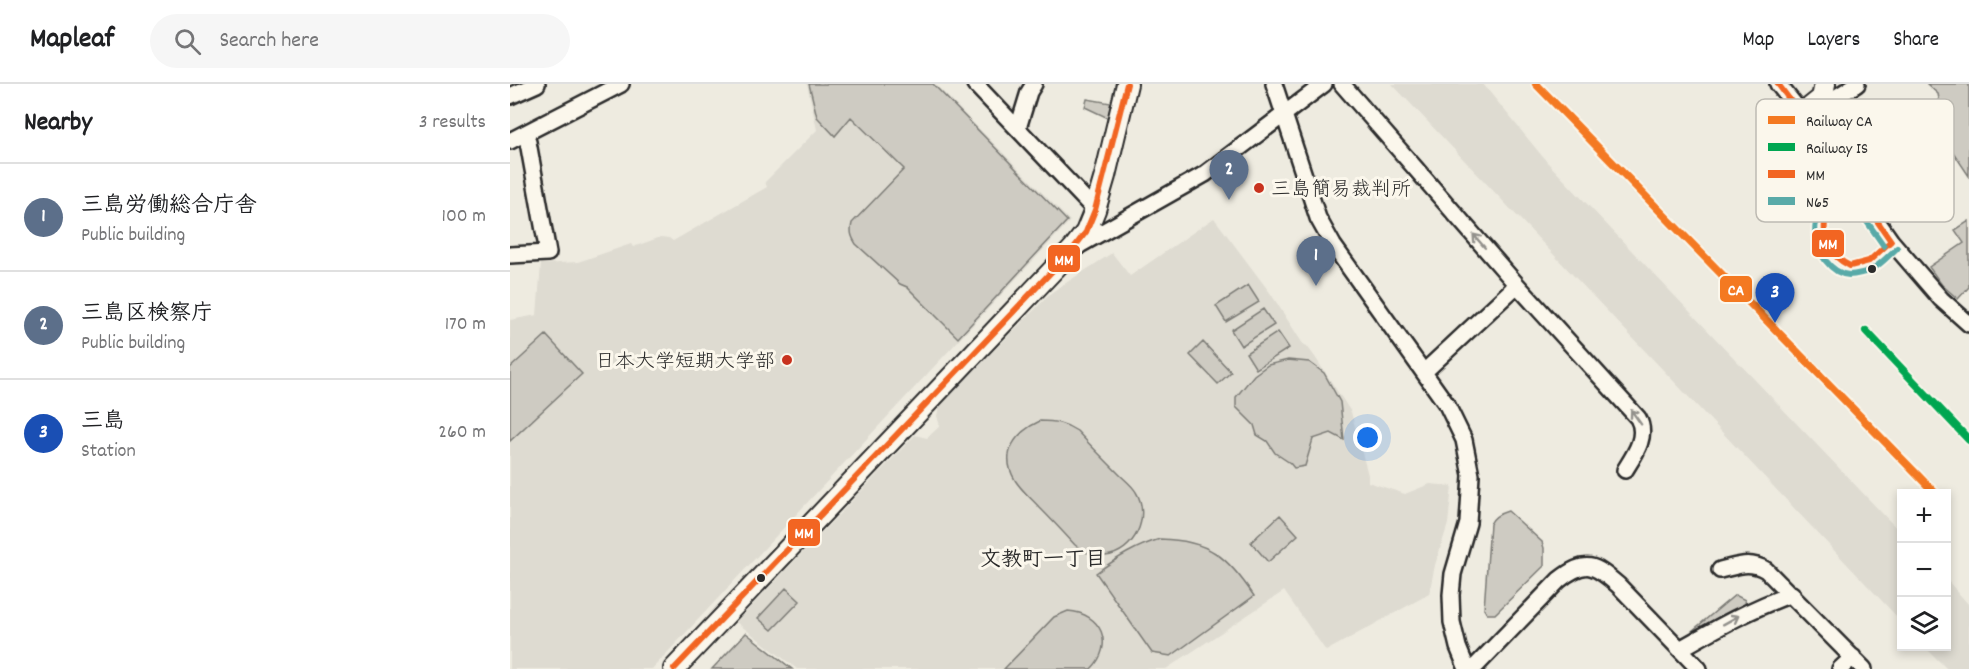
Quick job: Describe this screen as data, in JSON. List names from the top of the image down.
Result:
{
  "districts": ["文教町一丁目"],
  "places": ["三島簡易裁判所", "日本大学短期大学部"],
  "lines": [
    "rail line CA",
    "transit line MM",
    "transit line N65",
    "rail line IS"
  ],
  "legend": [
    "Railway CA",
    "Railway IS",
    "MM",
    "N65"
  ],
  "page": {
    "header": "Mapleaf",
    "search": "Search here",
    "nav": ["Map", "Layers", "Share"],
    "heading": ["Nearby", "3 results"],
    "pins": ["2", "1", "3"],
    "list": [
      {
        "mark": "1",
        "name": "三島労働総合庁舎",
        "note": "Public building",
        "value": "100 m"
      },
      {
        "mark": "2",
        "name": "三島区検察庁",
        "note": "Public building",
        "value": "170 m"
      },
      {
        "mark": "3",
        "name": "三島",
        "note": "Station",
        "value": "260 m"
      }
    ],
    "map_buttons": ["+", "−"]
  }
}
